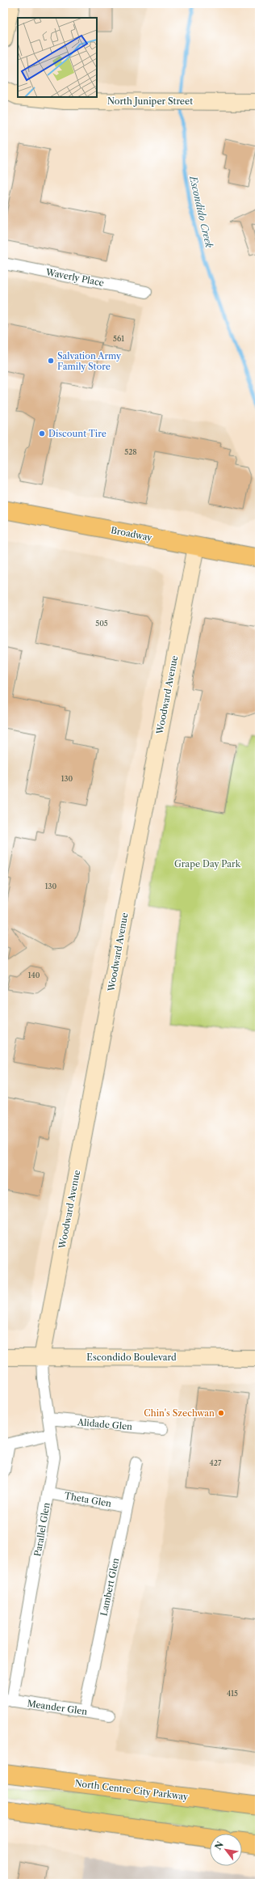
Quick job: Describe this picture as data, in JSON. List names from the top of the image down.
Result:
{
  "streets": {
    "main road": ["Broadway", "North Centre City Parkway"],
    "street": [
      "North Juniper Street",
      "Waverly Place",
      "Woodward Avenue",
      "Escondido Boulevard",
      "Alidade Glen",
      "Theta Glen",
      "Parallel Glen",
      "Lambert Glen",
      "Meander Glen"
    ]
  },
  "crossings": [
    ["Broadway", "Woodward Avenue"],
    ["Woodward Avenue", "Escondido Boulevard"],
    ["Woodward Avenue", "Parallel Glen"],
    ["Escondido Boulevard", "Parallel Glen"],
    ["Alidade Glen", "Parallel Glen"],
    ["Theta Glen", "Parallel Glen"],
    ["Theta Glen", "Lambert Glen"],
    ["Parallel Glen", "Meander Glen"],
    ["Lambert Glen", "Meander Glen"]
  ],
  "water": ["Escondido Creek"],
  "parks": ["Grape Day Park"],
  "places": ["Salvation Army Family Store", "Discount Tire", "Chin's Szechwan"],
  "house_numbers": [
    "561",
    "528",
    "505",
    "130",
    "130",
    "140",
    "427",
    "415"
  ],
  "north": "top left"
}
